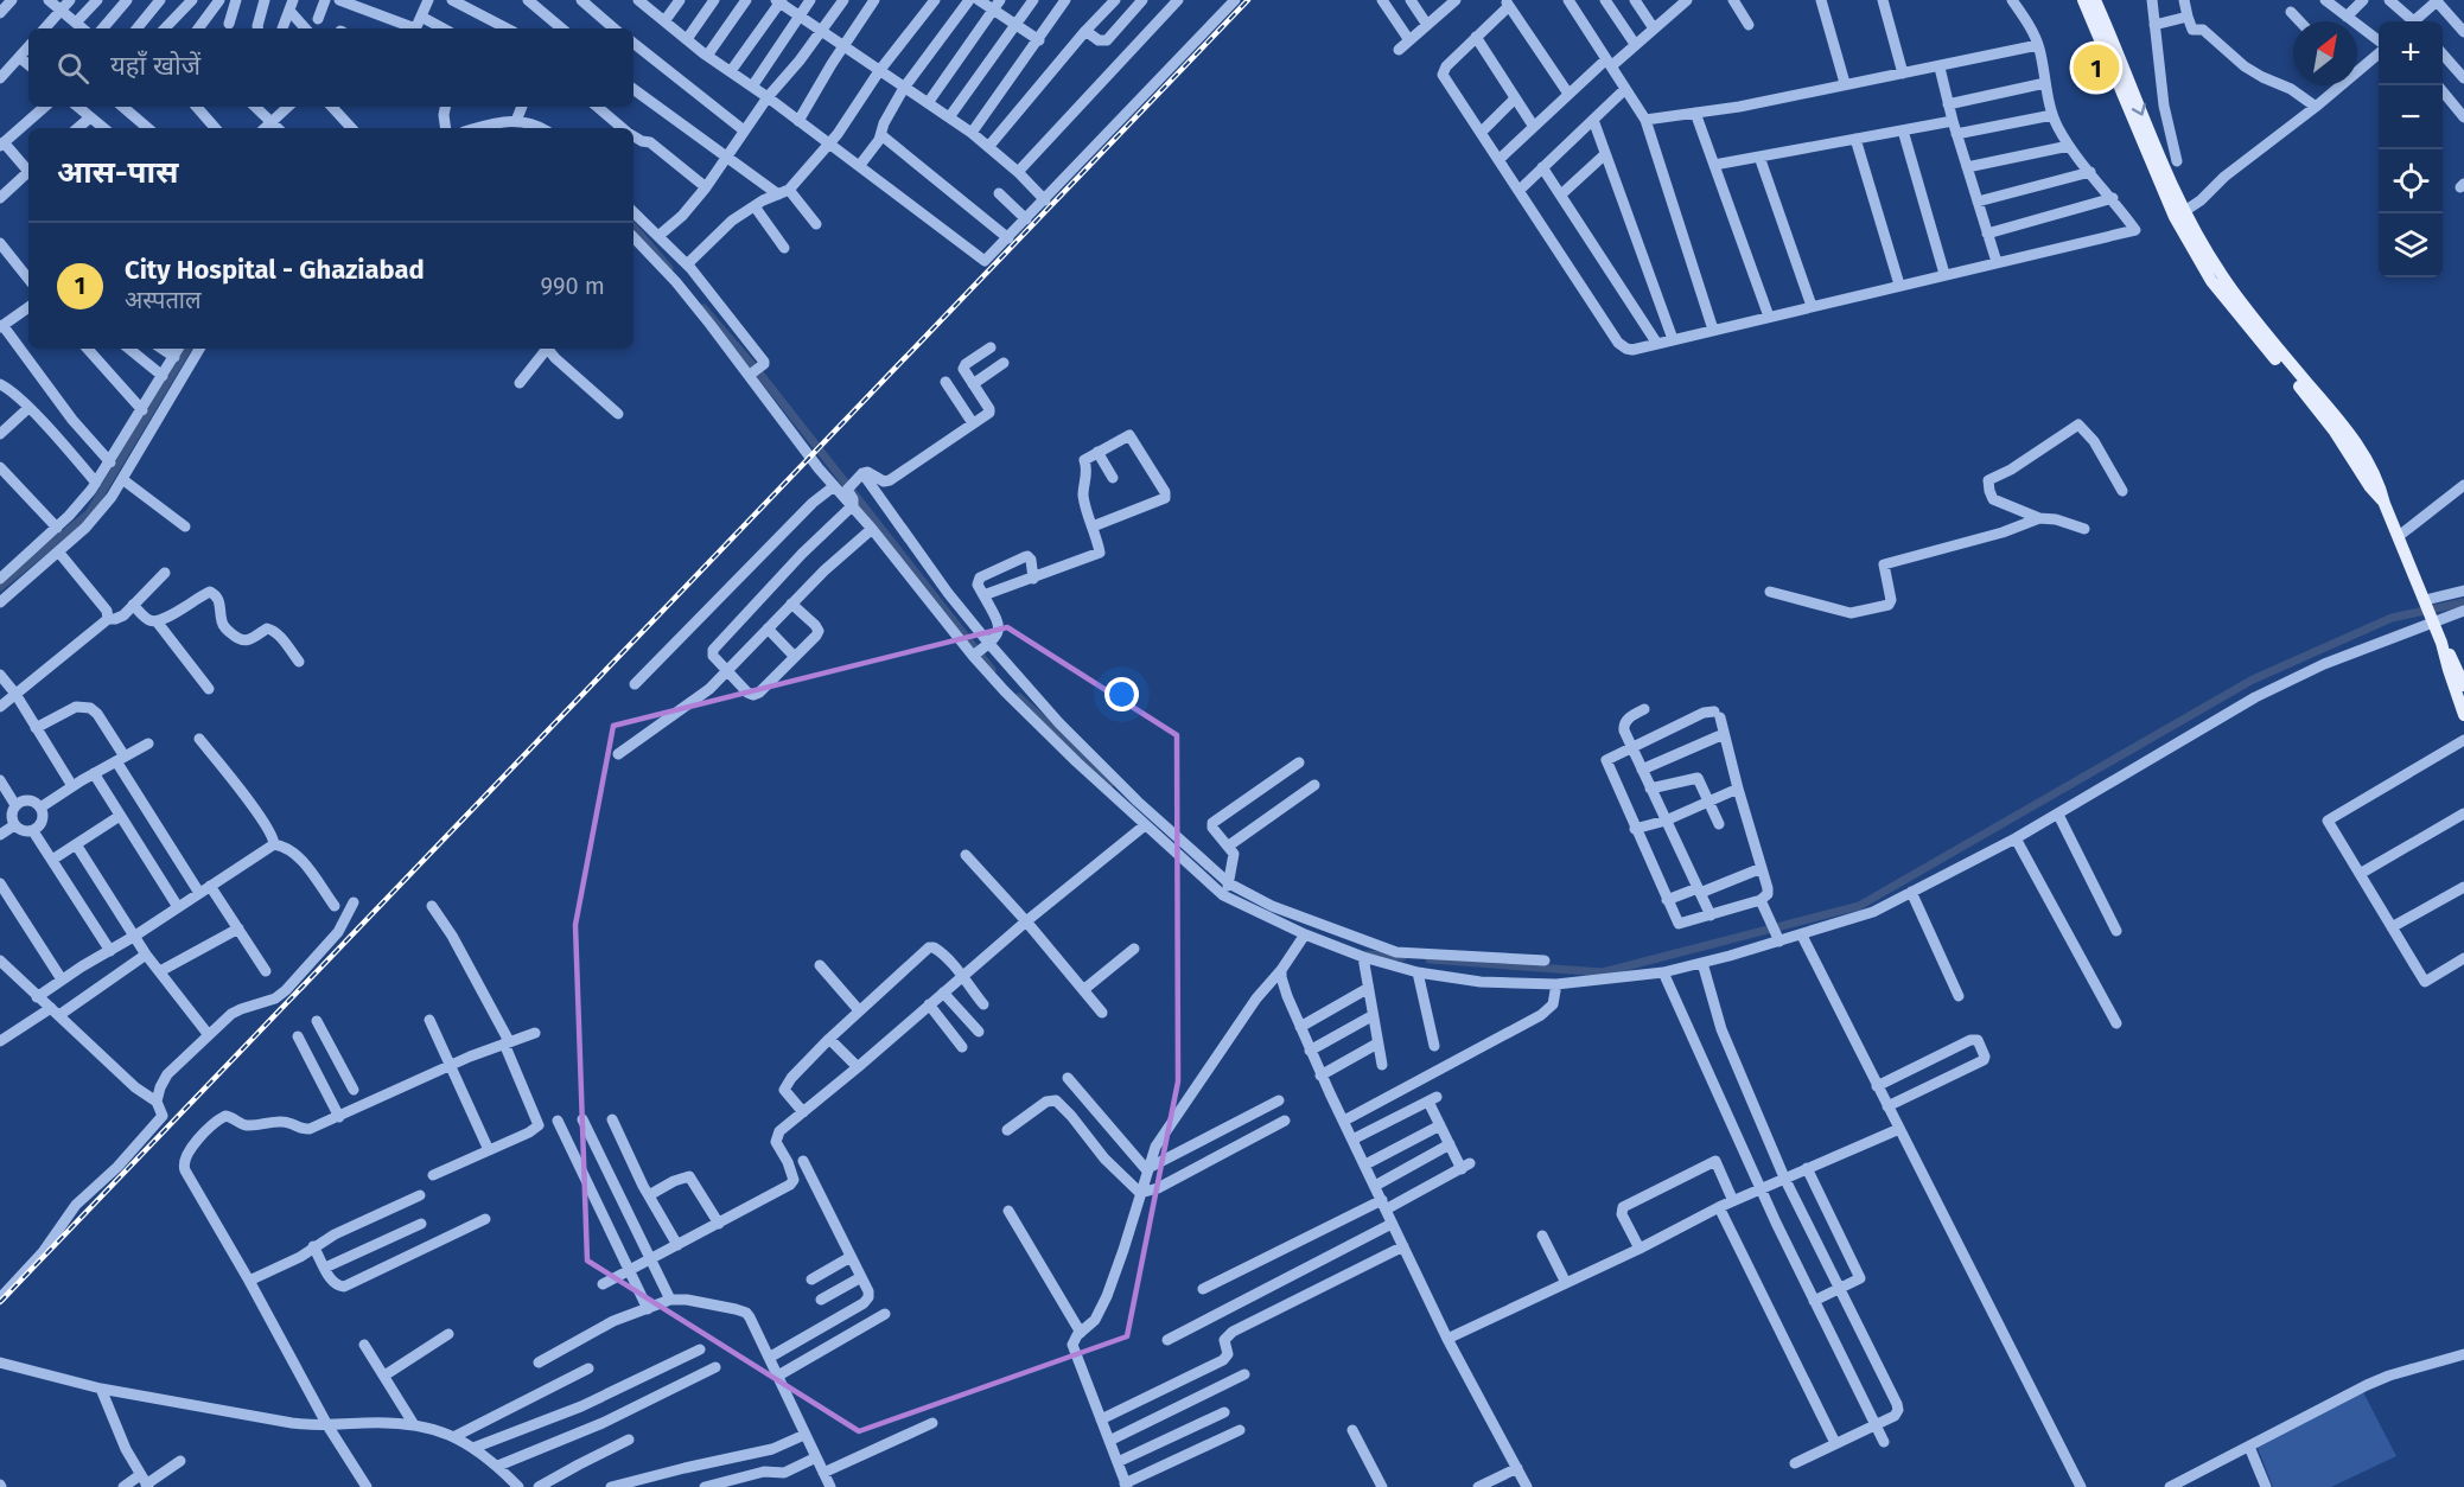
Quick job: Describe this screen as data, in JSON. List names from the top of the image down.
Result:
{
  "north": "top right",
  "page": {
    "map_buttons": ["+", "−"],
    "search": "यहाँ खोजें",
    "pins": "1",
    "heading": "आस-पास",
    "list": [
      {
        "mark": "1",
        "name": "City Hospital - Ghaziabad",
        "note": "अस्पताल",
        "value": "990 m"
      }
    ]
  }
}
